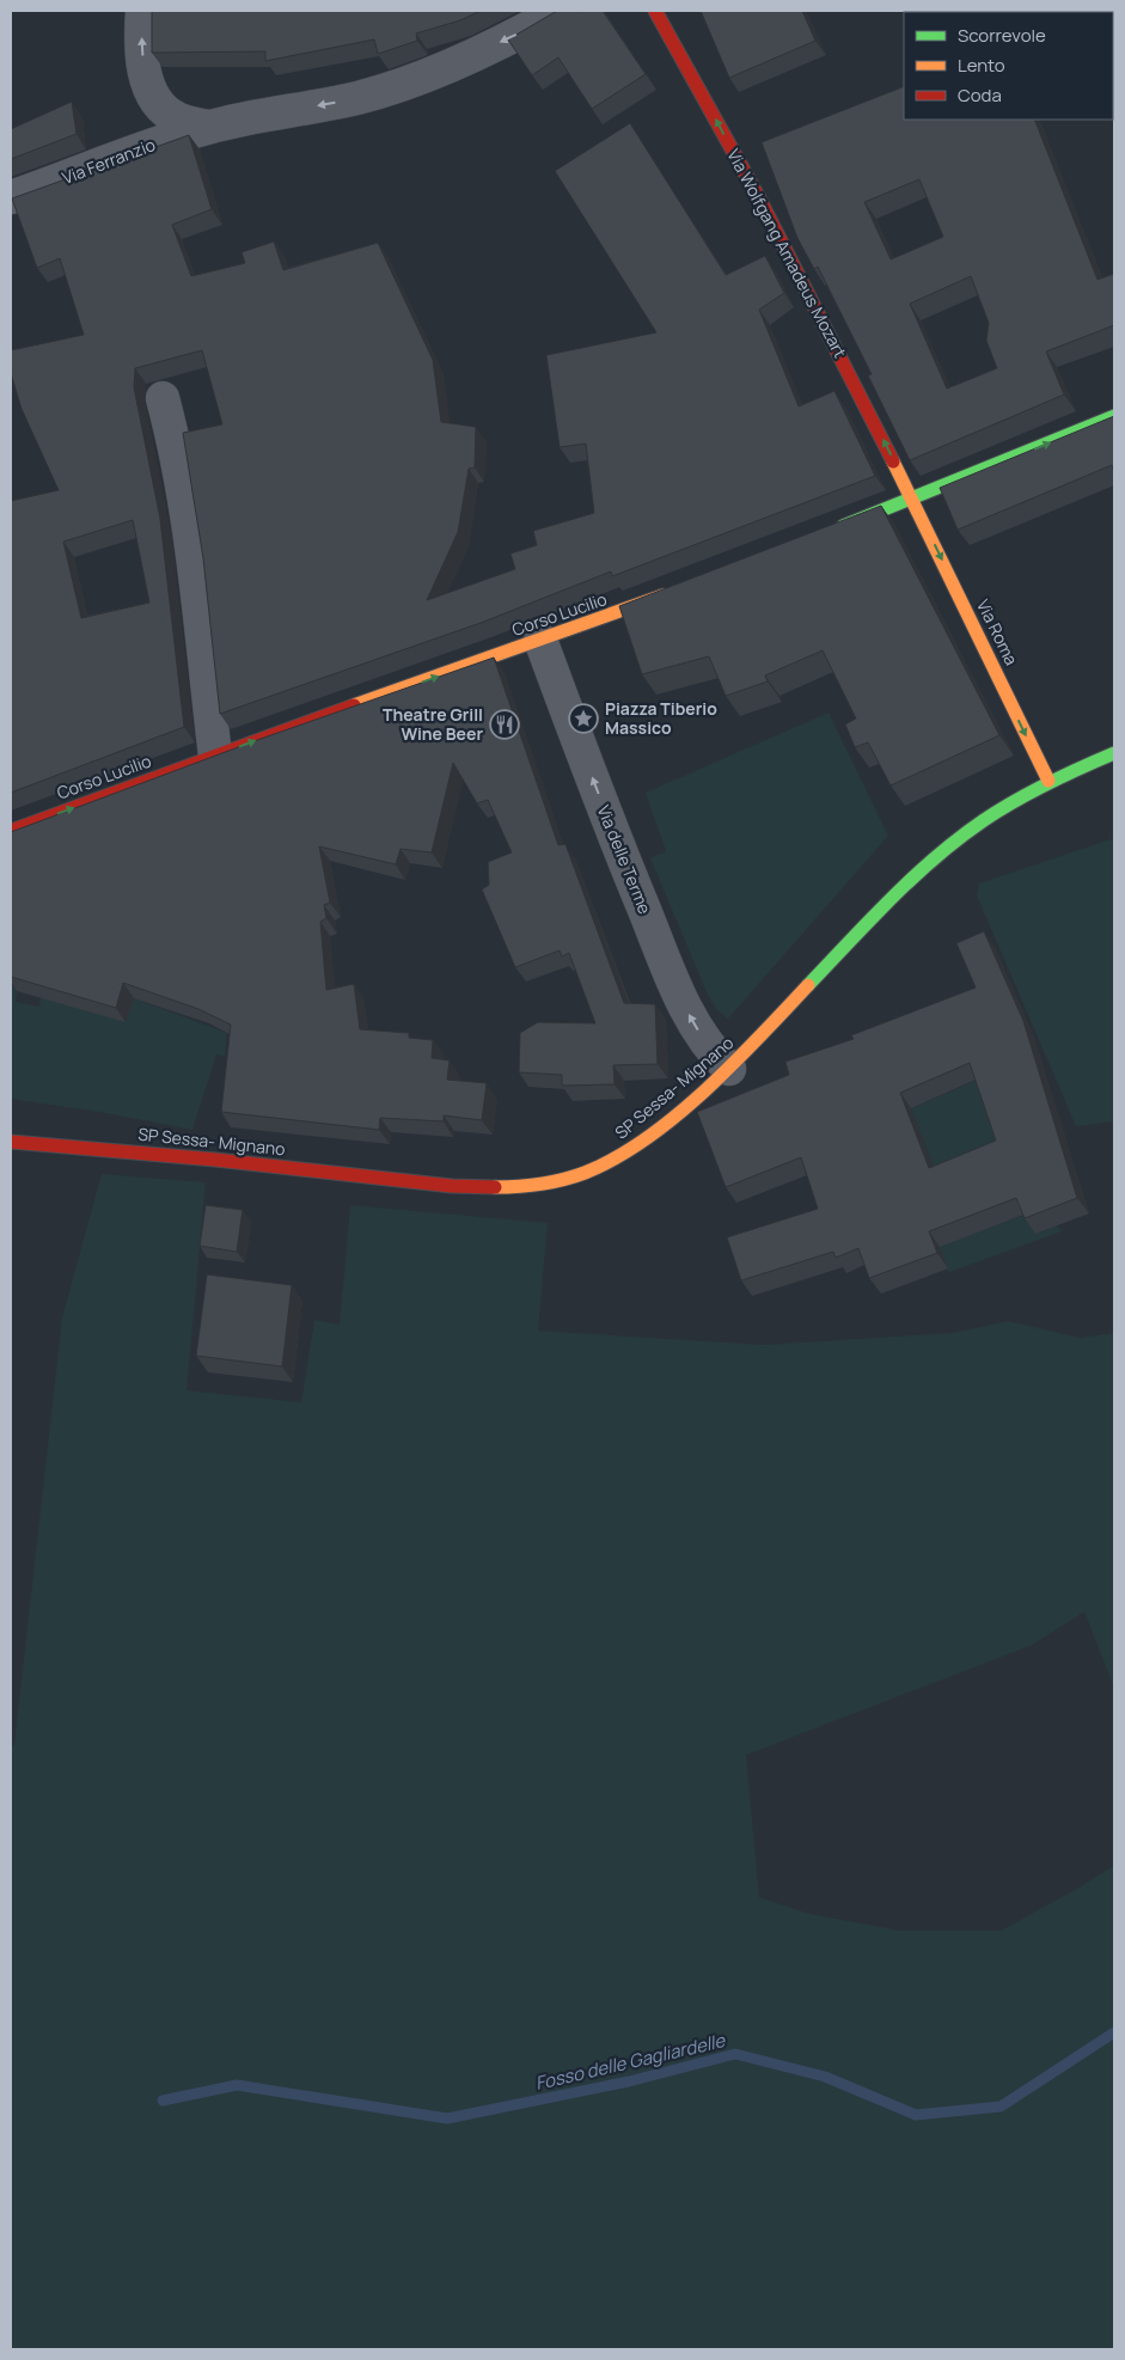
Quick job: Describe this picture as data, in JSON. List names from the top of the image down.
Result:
{
  "streets": {
    "street": [
      "Via Ferranzio",
      "Via Wolfgang Amadeus Mozart",
      "Corso Lucilio",
      "Via Roma",
      "Via delle Terme",
      "SP Sessa- Mignano"
    ]
  },
  "crossings": [
    ["Via Wolfgang Amadeus Mozart", "Via Roma"],
    ["Corso Lucilio", "Via delle Terme"],
    ["Via Roma", "SP Sessa- Mignano"],
    ["Via delle Terme", "SP Sessa- Mignano"]
  ],
  "one_way": [
    "Via Wolfgang Amadeus Mozart",
    "Corso Lucilio",
    "Via Roma",
    "Via delle Terme"
  ],
  "water": ["Fosso delle Gagliardelle"],
  "places": {
    "place": ["Piazza Tiberio Massico"],
    "restaurant": ["Theatre Grill Wine Beer"]
  },
  "legend": ["Scorrevole", "Lento", "Coda"]
}
